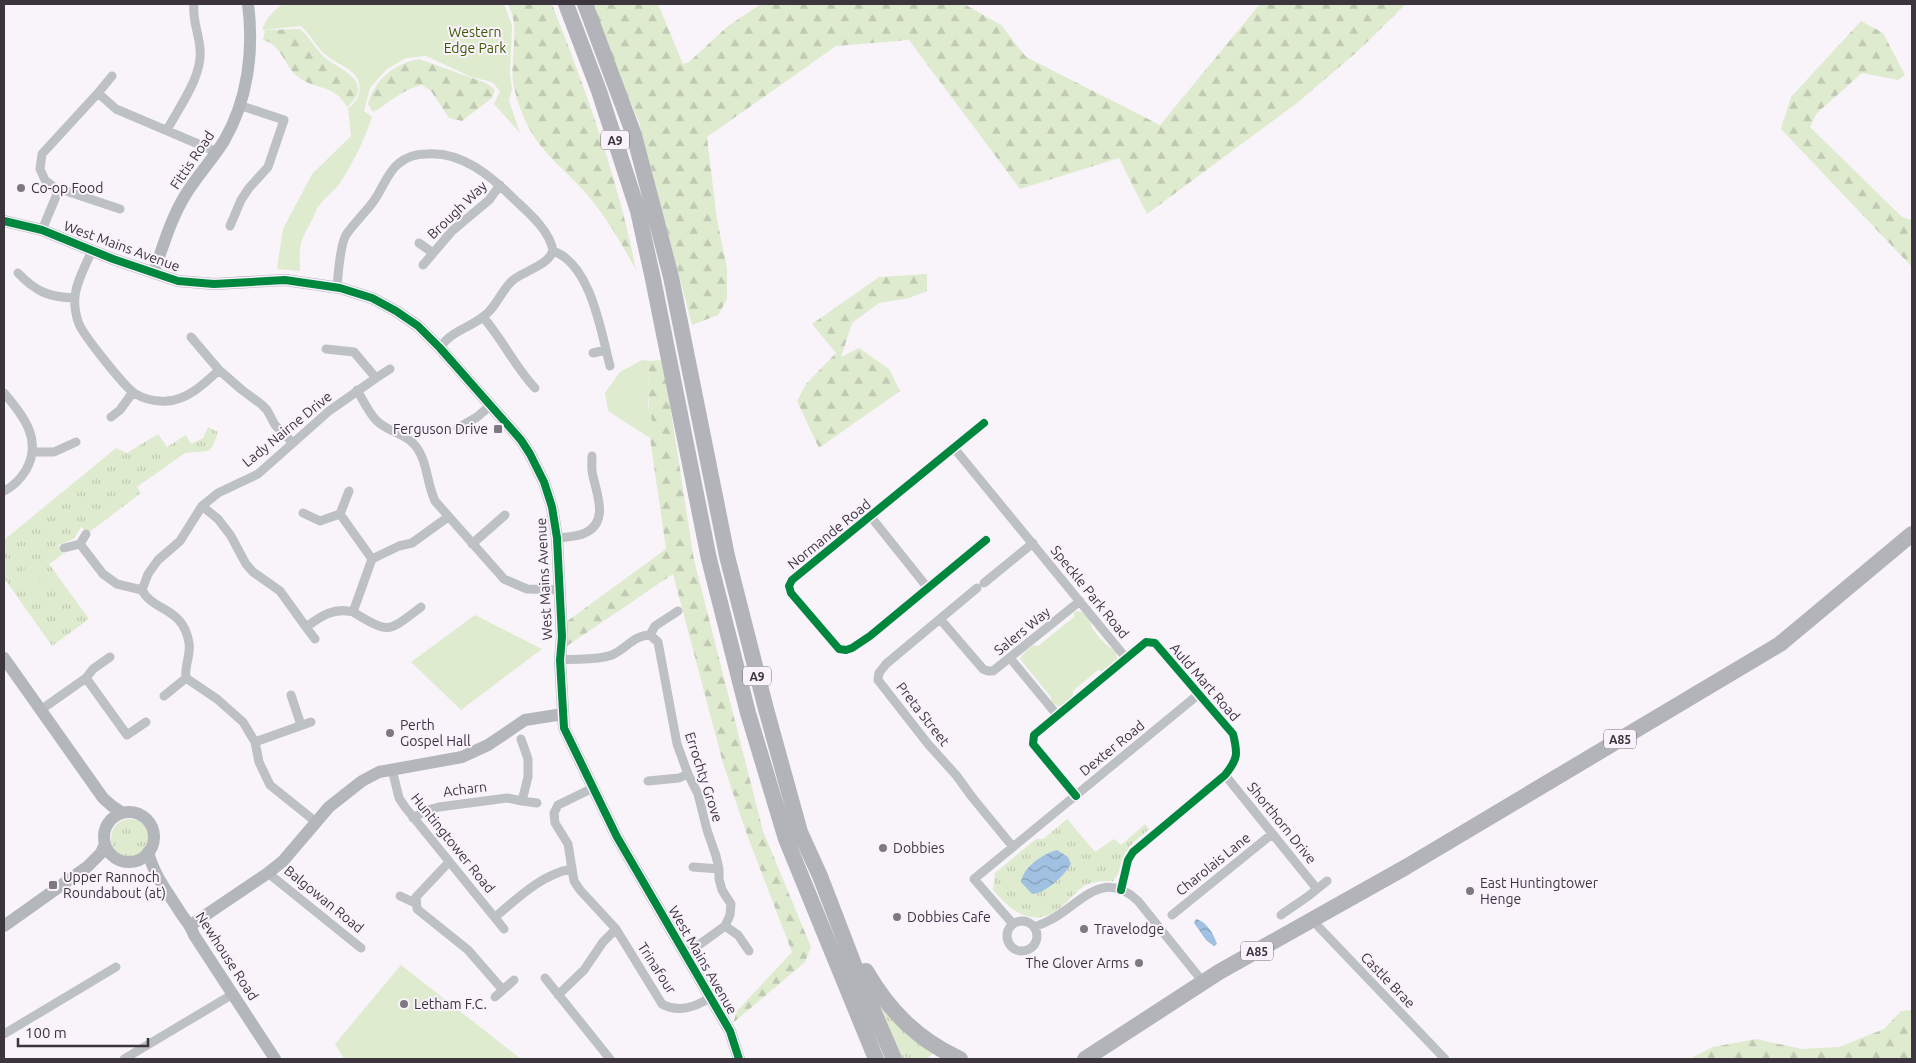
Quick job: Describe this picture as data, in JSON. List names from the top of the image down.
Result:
{
  "streets": {
    "highway": ["A9", "A85"],
    "street": [
      "Fittis Road",
      "Brough Way",
      "West Mains Avenue",
      "Lady Nairne Drive",
      "Normande Road",
      "Speckle Park Road",
      "Salers Way",
      "Auld Mart Road",
      "Preta Street",
      "Dexter Road",
      "Errochty Grove",
      "Acharn",
      "Shorthorn Drive",
      "Huntingtower Road",
      "Charolais Lane",
      "Balgowan Road",
      "Newhouse Road",
      "Trinafour",
      "Castle Brae"
    ]
  },
  "crossings": [
    ["Fittis Road", "West Mains Avenue"],
    ["West Mains Avenue", "Balgowan Road"],
    ["West Mains Avenue", "Trinafour"],
    ["Normande Road", "Speckle Park Road"],
    ["Speckle Park Road", "Salers Way"],
    ["Speckle Park Road", "Auld Mart Road"],
    ["Speckle Park Road", "Preta Street"],
    ["Salers Way", "Preta Street"],
    ["Auld Mart Road", "Dexter Road"],
    ["Auld Mart Road", "Shorthorn Drive"],
    ["Preta Street", "Dexter Road"],
    ["A85", "Castle Brae"],
    ["Acharn", "Huntingtower Road"],
    ["Shorthorn Drive", "Charolais Lane"],
    ["Huntingtower Road", "Balgowan Road"],
    ["Balgowan Road", "Newhouse Road"]
  ],
  "parks": ["Western Edge Park"],
  "places": {
    "other": [
      "Co-op Food",
      "Perth Gospel Hall",
      "Dobbies",
      "East Huntingtower Henge",
      "Dobbies Cafe",
      "Travelodge",
      "The Glover Arms",
      "Letham F.C."
    ],
    "transit": ["Ferguson Drive", "Upper Rannoch Roundabout (at)"]
  },
  "scale_bar": "100 m"
}
